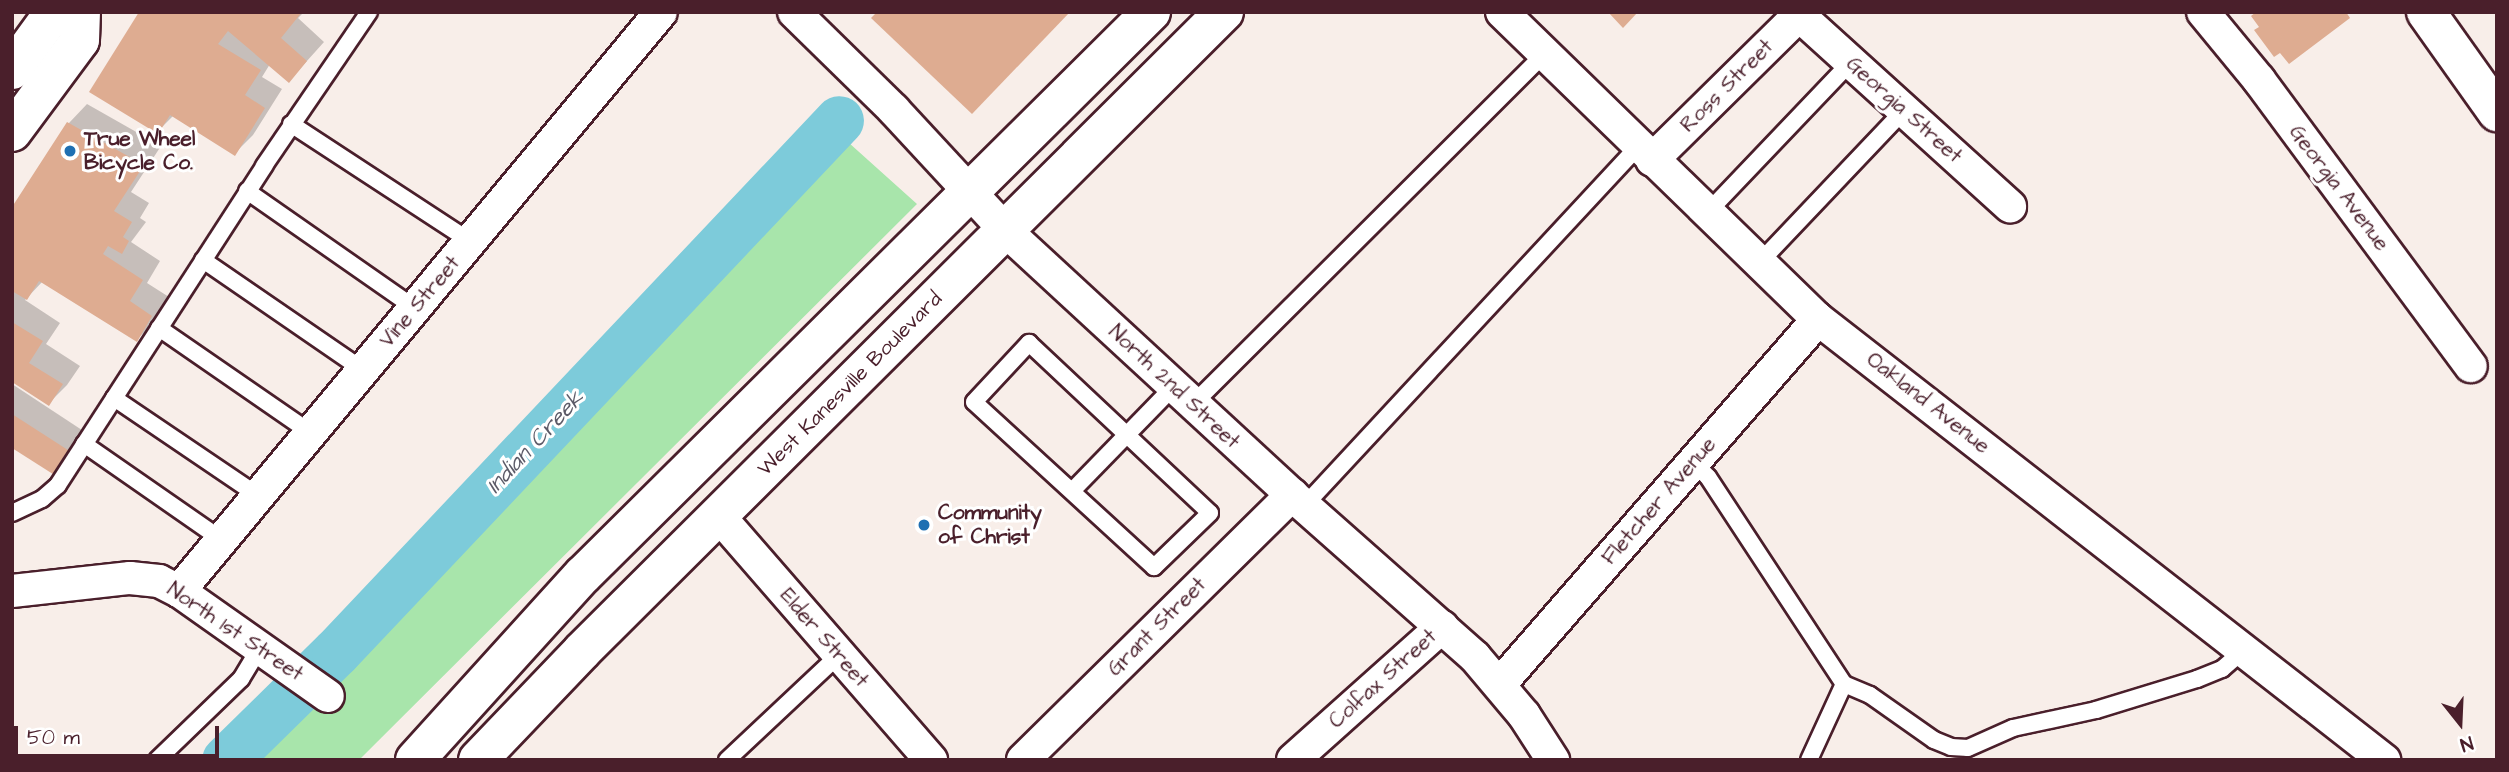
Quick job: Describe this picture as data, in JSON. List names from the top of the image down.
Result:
{
  "streets": {
    "main road": ["West Kanesville Boulevard"],
    "street": [
      "Ross Street",
      "Georgia Street",
      "Georgia Avenue",
      "Vine Street",
      "North 2nd Street",
      "Oakland Avenue",
      "Fletcher Avenue",
      "Grant Street",
      "North 1st Street",
      "Elder Street",
      "Colfax Street"
    ]
  },
  "crossings": [
    ["Ross Street", "Georgia Street"],
    ["Ross Street", "Oakland Avenue"],
    ["Vine Street", "North 1st Street"],
    ["West Kanesville Boulevard", "North 2nd Street"],
    ["West Kanesville Boulevard", "Elder Street"],
    ["North 2nd Street", "Fletcher Avenue"],
    ["North 2nd Street", "Grant Street"],
    ["North 2nd Street", "Colfax Street"],
    ["Oakland Avenue", "Fletcher Avenue"]
  ],
  "water": ["Indian Creek"],
  "places": ["True Wheel Bicycle Co.", "Community of Christ"],
  "scale_bar": "50 m",
  "north": "bottom"
}
